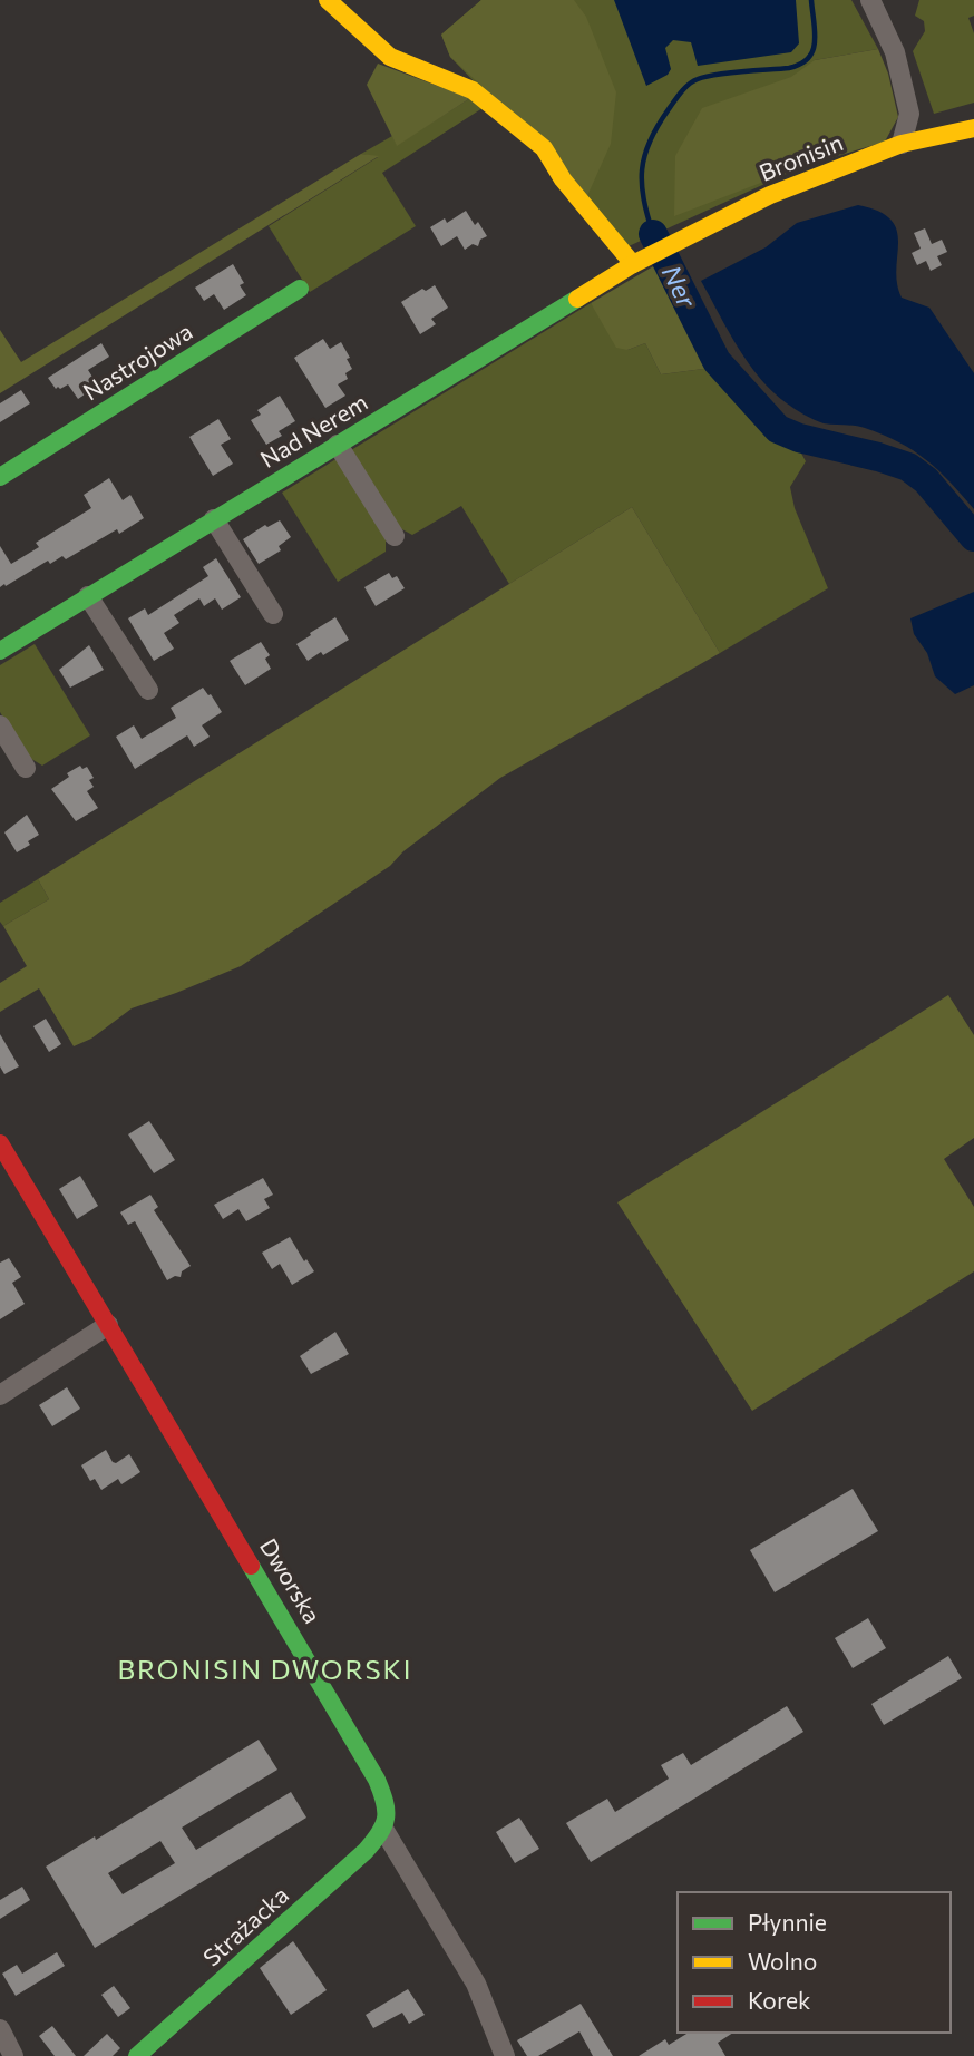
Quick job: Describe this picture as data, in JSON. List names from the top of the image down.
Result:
{
  "streets": {
    "street": [
      "Bronisin",
      "Nastrojowa",
      "Nad Nerem",
      "Dworska",
      "Strażacka"
    ]
  },
  "crossings": [
    ["Bronisin", "Nad Nerem"],
    ["Dworska", "Strażacka"]
  ],
  "districts": ["BRONISIN DWORSKI"],
  "water": ["Ner"],
  "legend": ["Płynnie", "Wolno", "Korek"]
}
